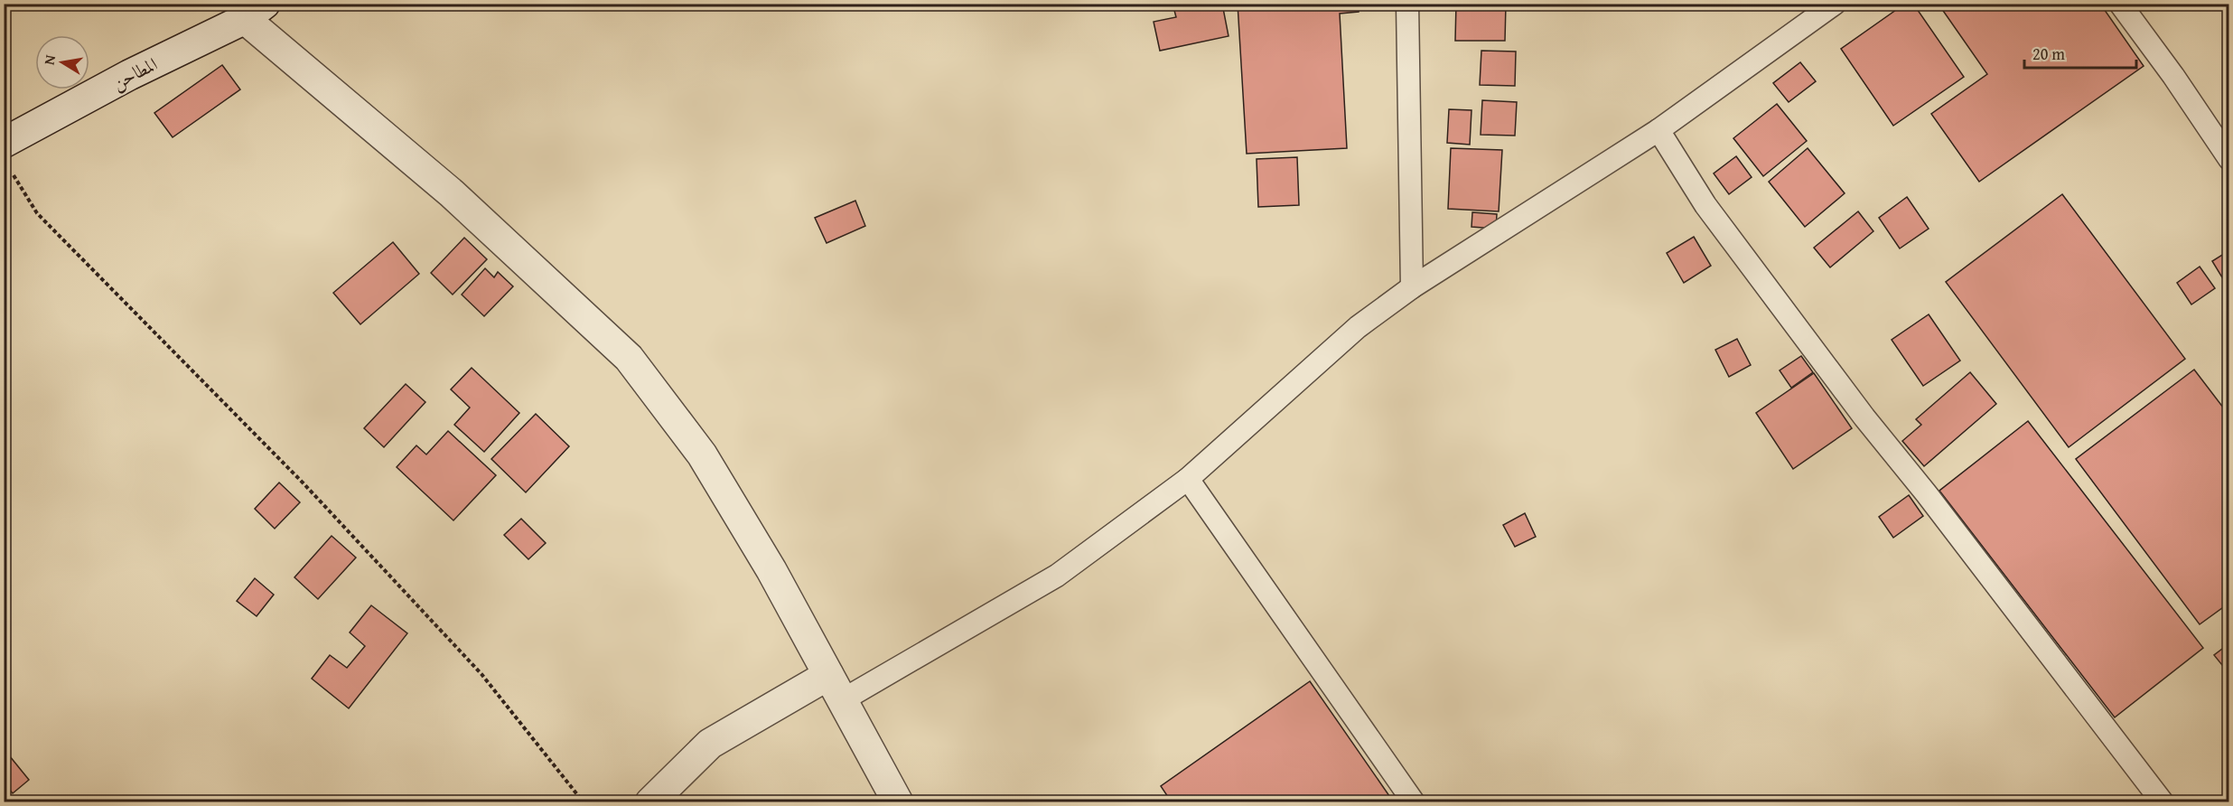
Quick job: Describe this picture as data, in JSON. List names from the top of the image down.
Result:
{
  "streets": {
    "street": ["المطاحن"]
  },
  "scale_bar": "20 m",
  "north": "left"
}
